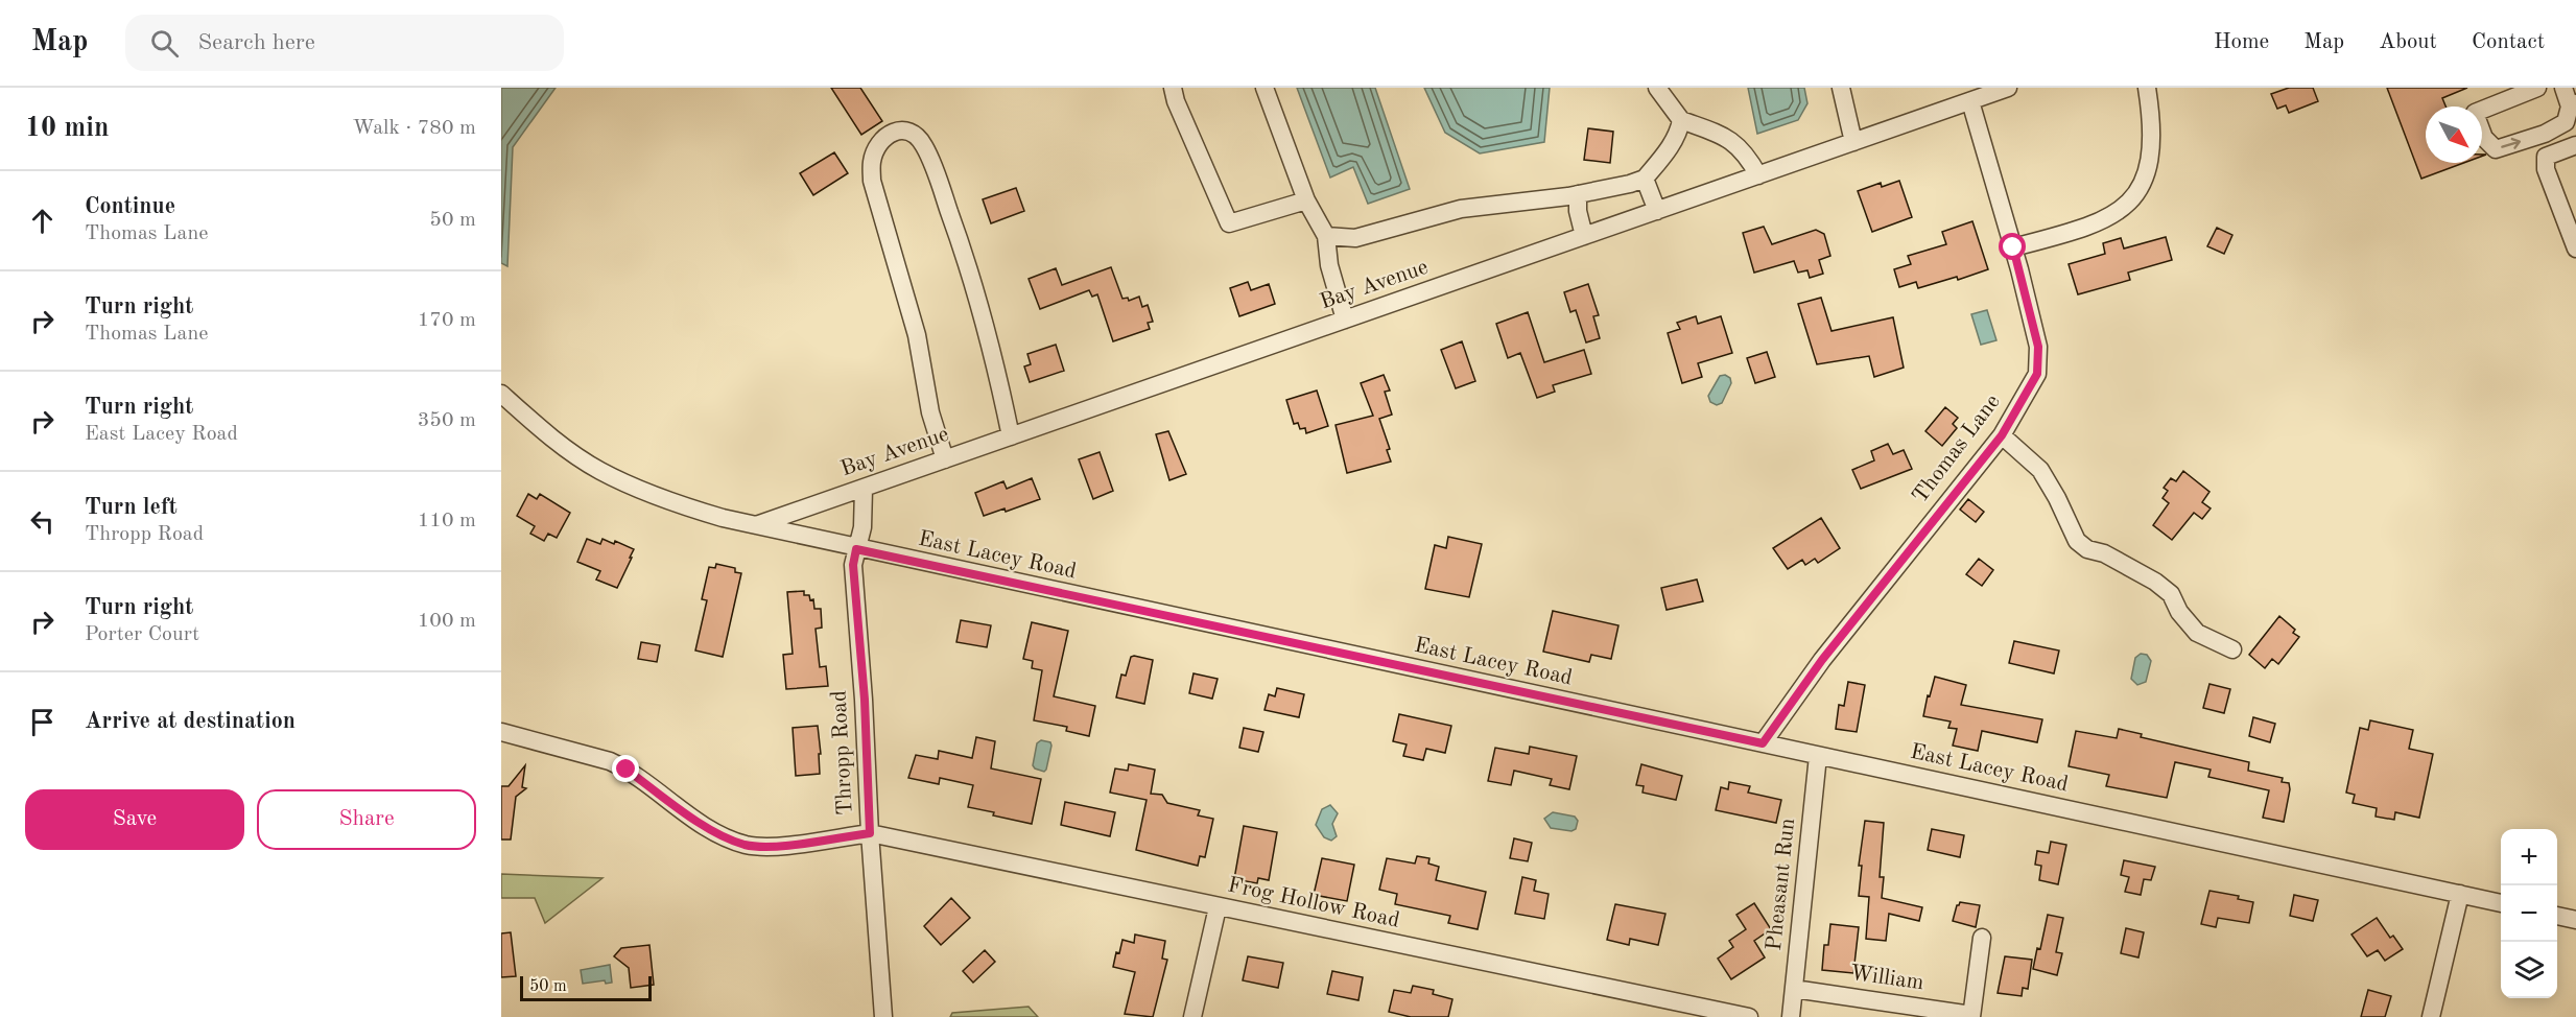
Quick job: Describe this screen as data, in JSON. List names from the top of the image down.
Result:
{
  "streets": {
    "street": [
      "Bay Avenue",
      "Thomas Lane",
      "East Lacey Road",
      "Thropp Road",
      "Pheasant Run",
      "Frog Hollow Road",
      "William"
    ]
  },
  "crossings": [
    ["Bay Avenue", "Thomas Lane"],
    ["Bay Avenue", "East Lacey Road"],
    ["Bay Avenue", "Thropp Road"],
    ["Thomas Lane", "East Lacey Road"],
    ["East Lacey Road", "Thropp Road"],
    ["East Lacey Road", "Pheasant Run"],
    ["Thropp Road", "Frog Hollow Road"],
    ["Pheasant Run", "William"]
  ],
  "scale_bar": "50 m",
  "north": "bottom right",
  "page": {
    "header": "Map",
    "search": "Search here",
    "nav": [
      "Home",
      "Map",
      "About",
      "Contact"
    ],
    "heading": ["10 min", "Walk · 780 m"],
    "list": [
      ["Continue", "Thomas Lane", "50 m"],
      ["Turn right", "Thomas Lane", "170 m"],
      ["Turn right", "East Lacey Road", "350 m"],
      ["Turn left", "Thropp Road", "110 m"],
      ["Turn right", "Porter Court", "100 m"],
      "Arrive at destination"
    ],
    "buttons": ["Save", "Share"],
    "map_buttons": ["+", "−"],
    "scale": "50 m"
  }
}
